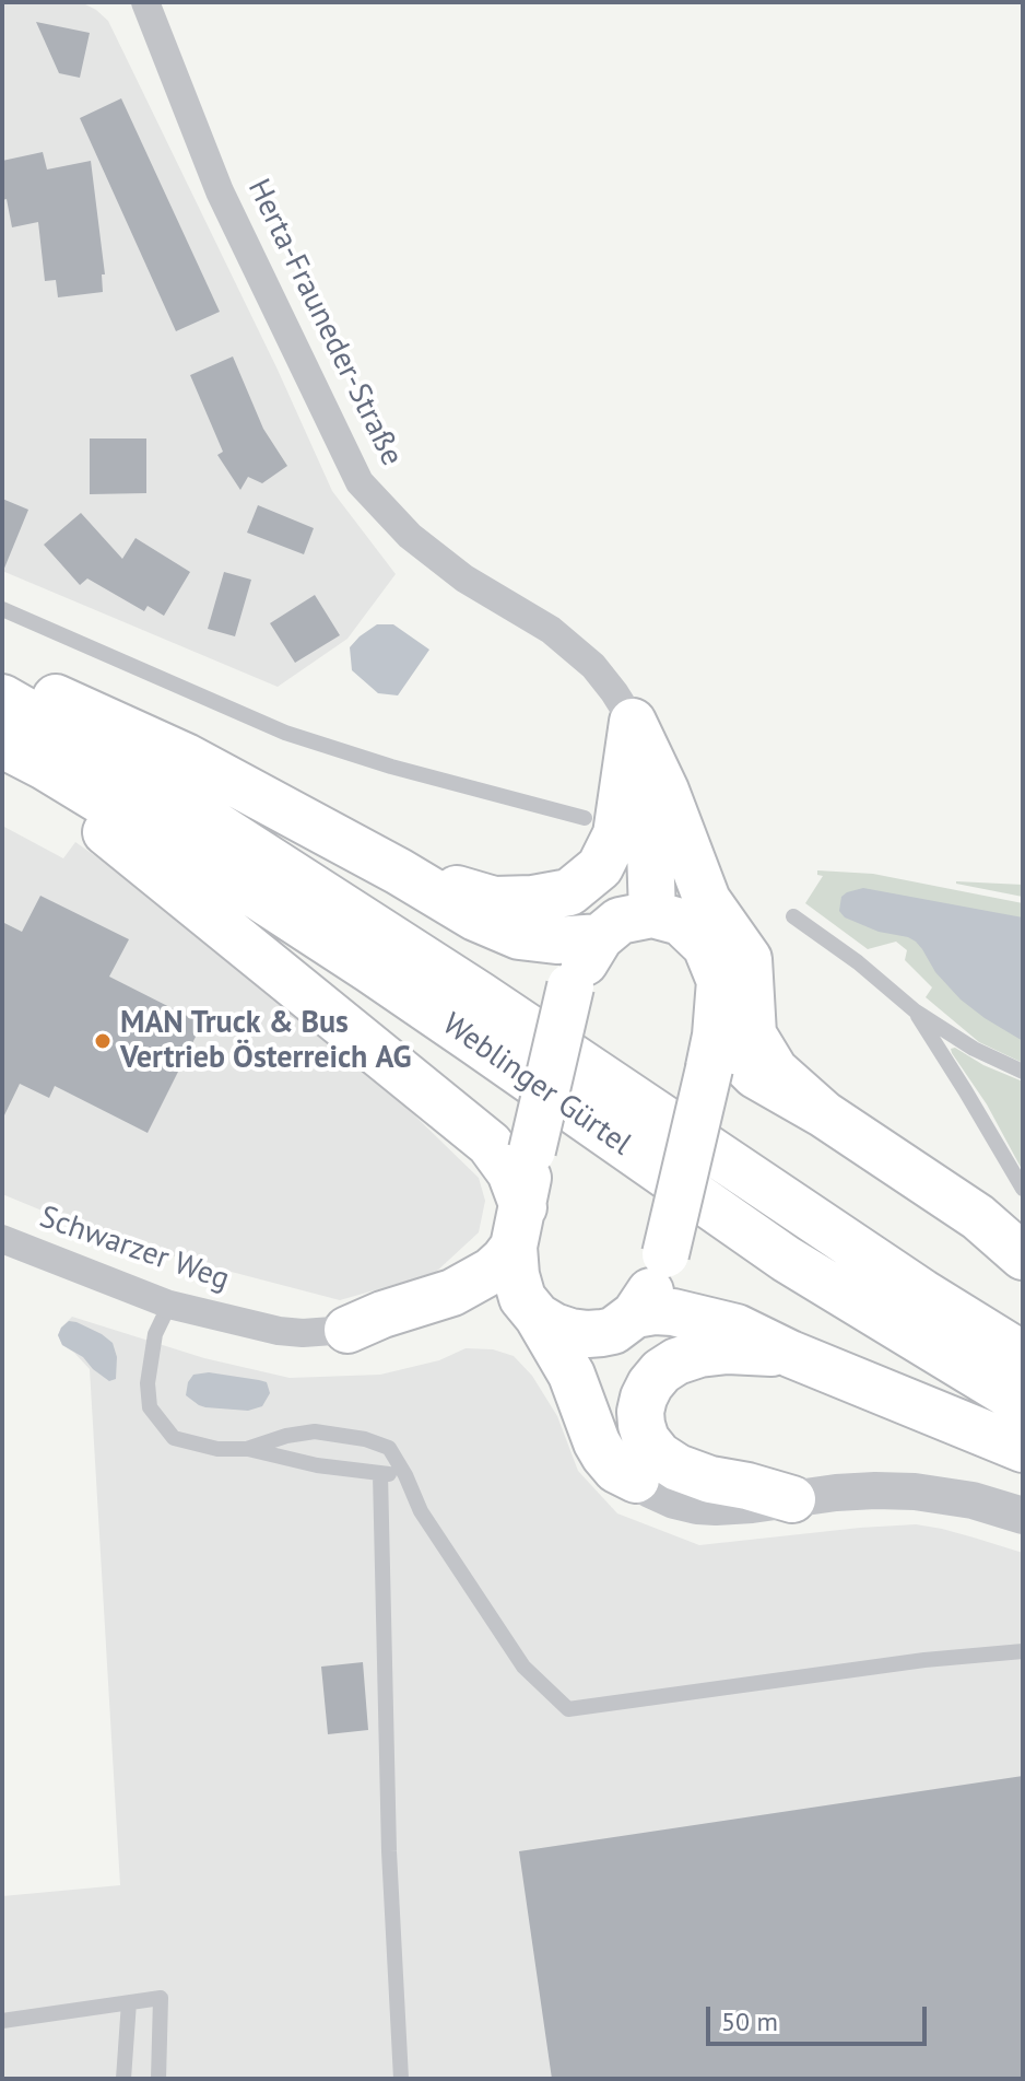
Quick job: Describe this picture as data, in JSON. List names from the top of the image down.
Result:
{
  "streets": {
    "main road": ["Weblinger Gürtel"],
    "street": ["Herta-Frauneder-Straße", "Schwarzer Weg"]
  },
  "places": ["MAN Truck & Bus Vertrieb Österreich AG"],
  "scale_bar": "50 m"
}
